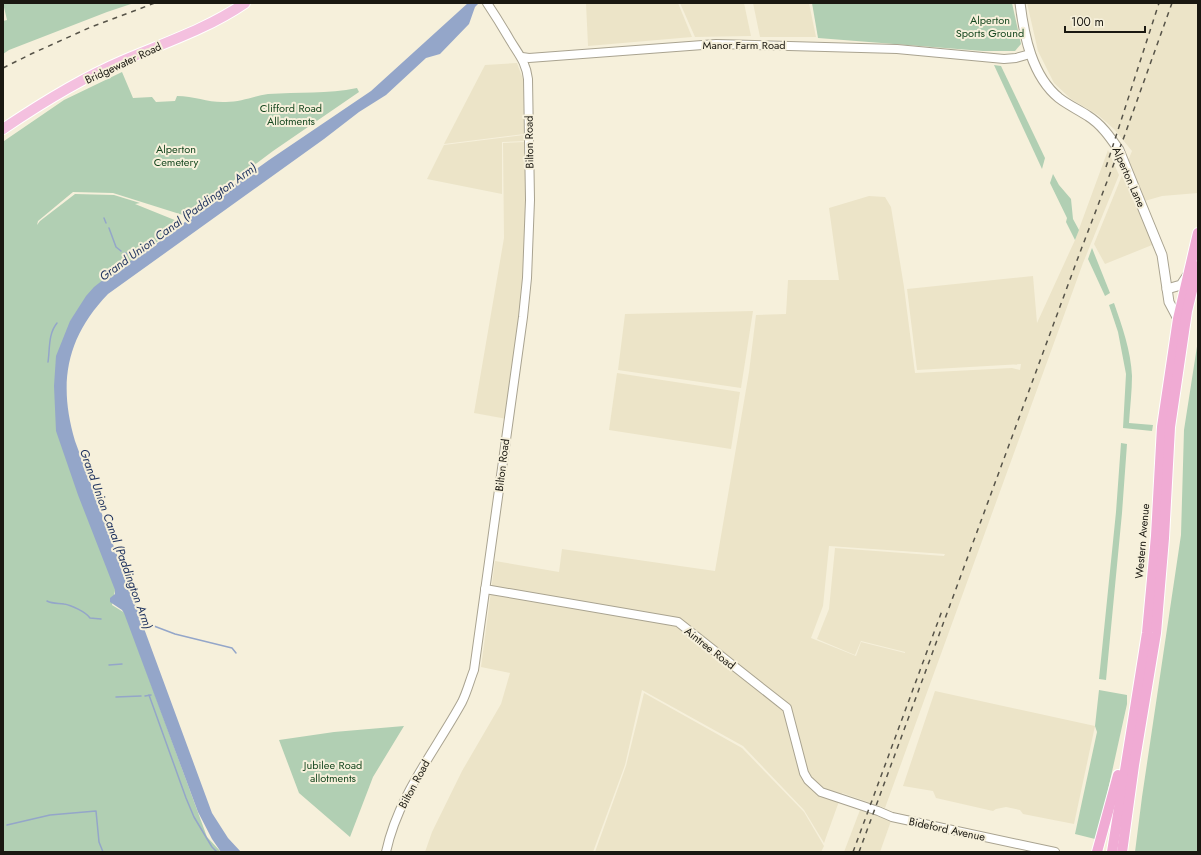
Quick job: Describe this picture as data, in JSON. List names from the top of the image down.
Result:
{
  "streets": {
    "highway": ["Western Avenue"],
    "main road": ["Bridgewater Road", "Alperton Lane"],
    "street": [
      "Manor Farm Road",
      "Bilton Road",
      "Aintree Road",
      "Bideford Avenue"
    ]
  },
  "crossings": [
    ["Manor Farm Road", "Bilton Road"],
    ["Manor Farm Road", "Alperton Lane"],
    ["Bilton Road", "Aintree Road"],
    ["Alperton Lane", "Western Avenue"],
    ["Aintree Road", "Bideford Avenue"]
  ],
  "water": ["Grand Union Canal (Paddington Arm)"],
  "parks": [
    "Alperton Sports Ground",
    "Clifford Road Allotments",
    "Alperton Cemetery",
    "Jubilee Road allotments"
  ],
  "scale_bar": "100 m"
}
